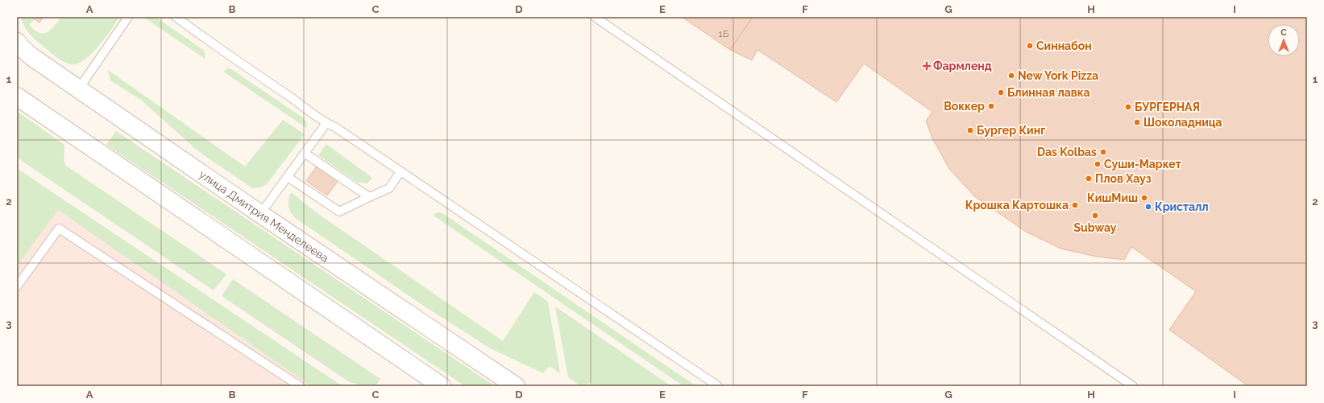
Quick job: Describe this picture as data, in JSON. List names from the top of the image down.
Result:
{
  "streets": {
    "street": ["улица Дмитрия Менделеева"]
  },
  "places": {
    "other": [
      "Синнабон",
      "New York Pizza",
      "Блинная лавка",
      "Воккер",
      "БУРГЕРНАЯ",
      "Шоколадница",
      "Бургер Кинг",
      "Das Kolbas",
      "Суши-Маркет",
      "Плов Хауз",
      "КишМиш",
      "Крошка Картошка",
      "Кристалл",
      "Subway"
    ],
    "health": ["Фармленд"]
  },
  "house_numbers": ["1Б"],
  "north": "top",
  "grid": {
    "columns": [
      "A",
      "B",
      "C",
      "D",
      "E",
      "F",
      "G",
      "H",
      "I"
    ],
    "rows": ["1", "2", "3"]
  }
}
